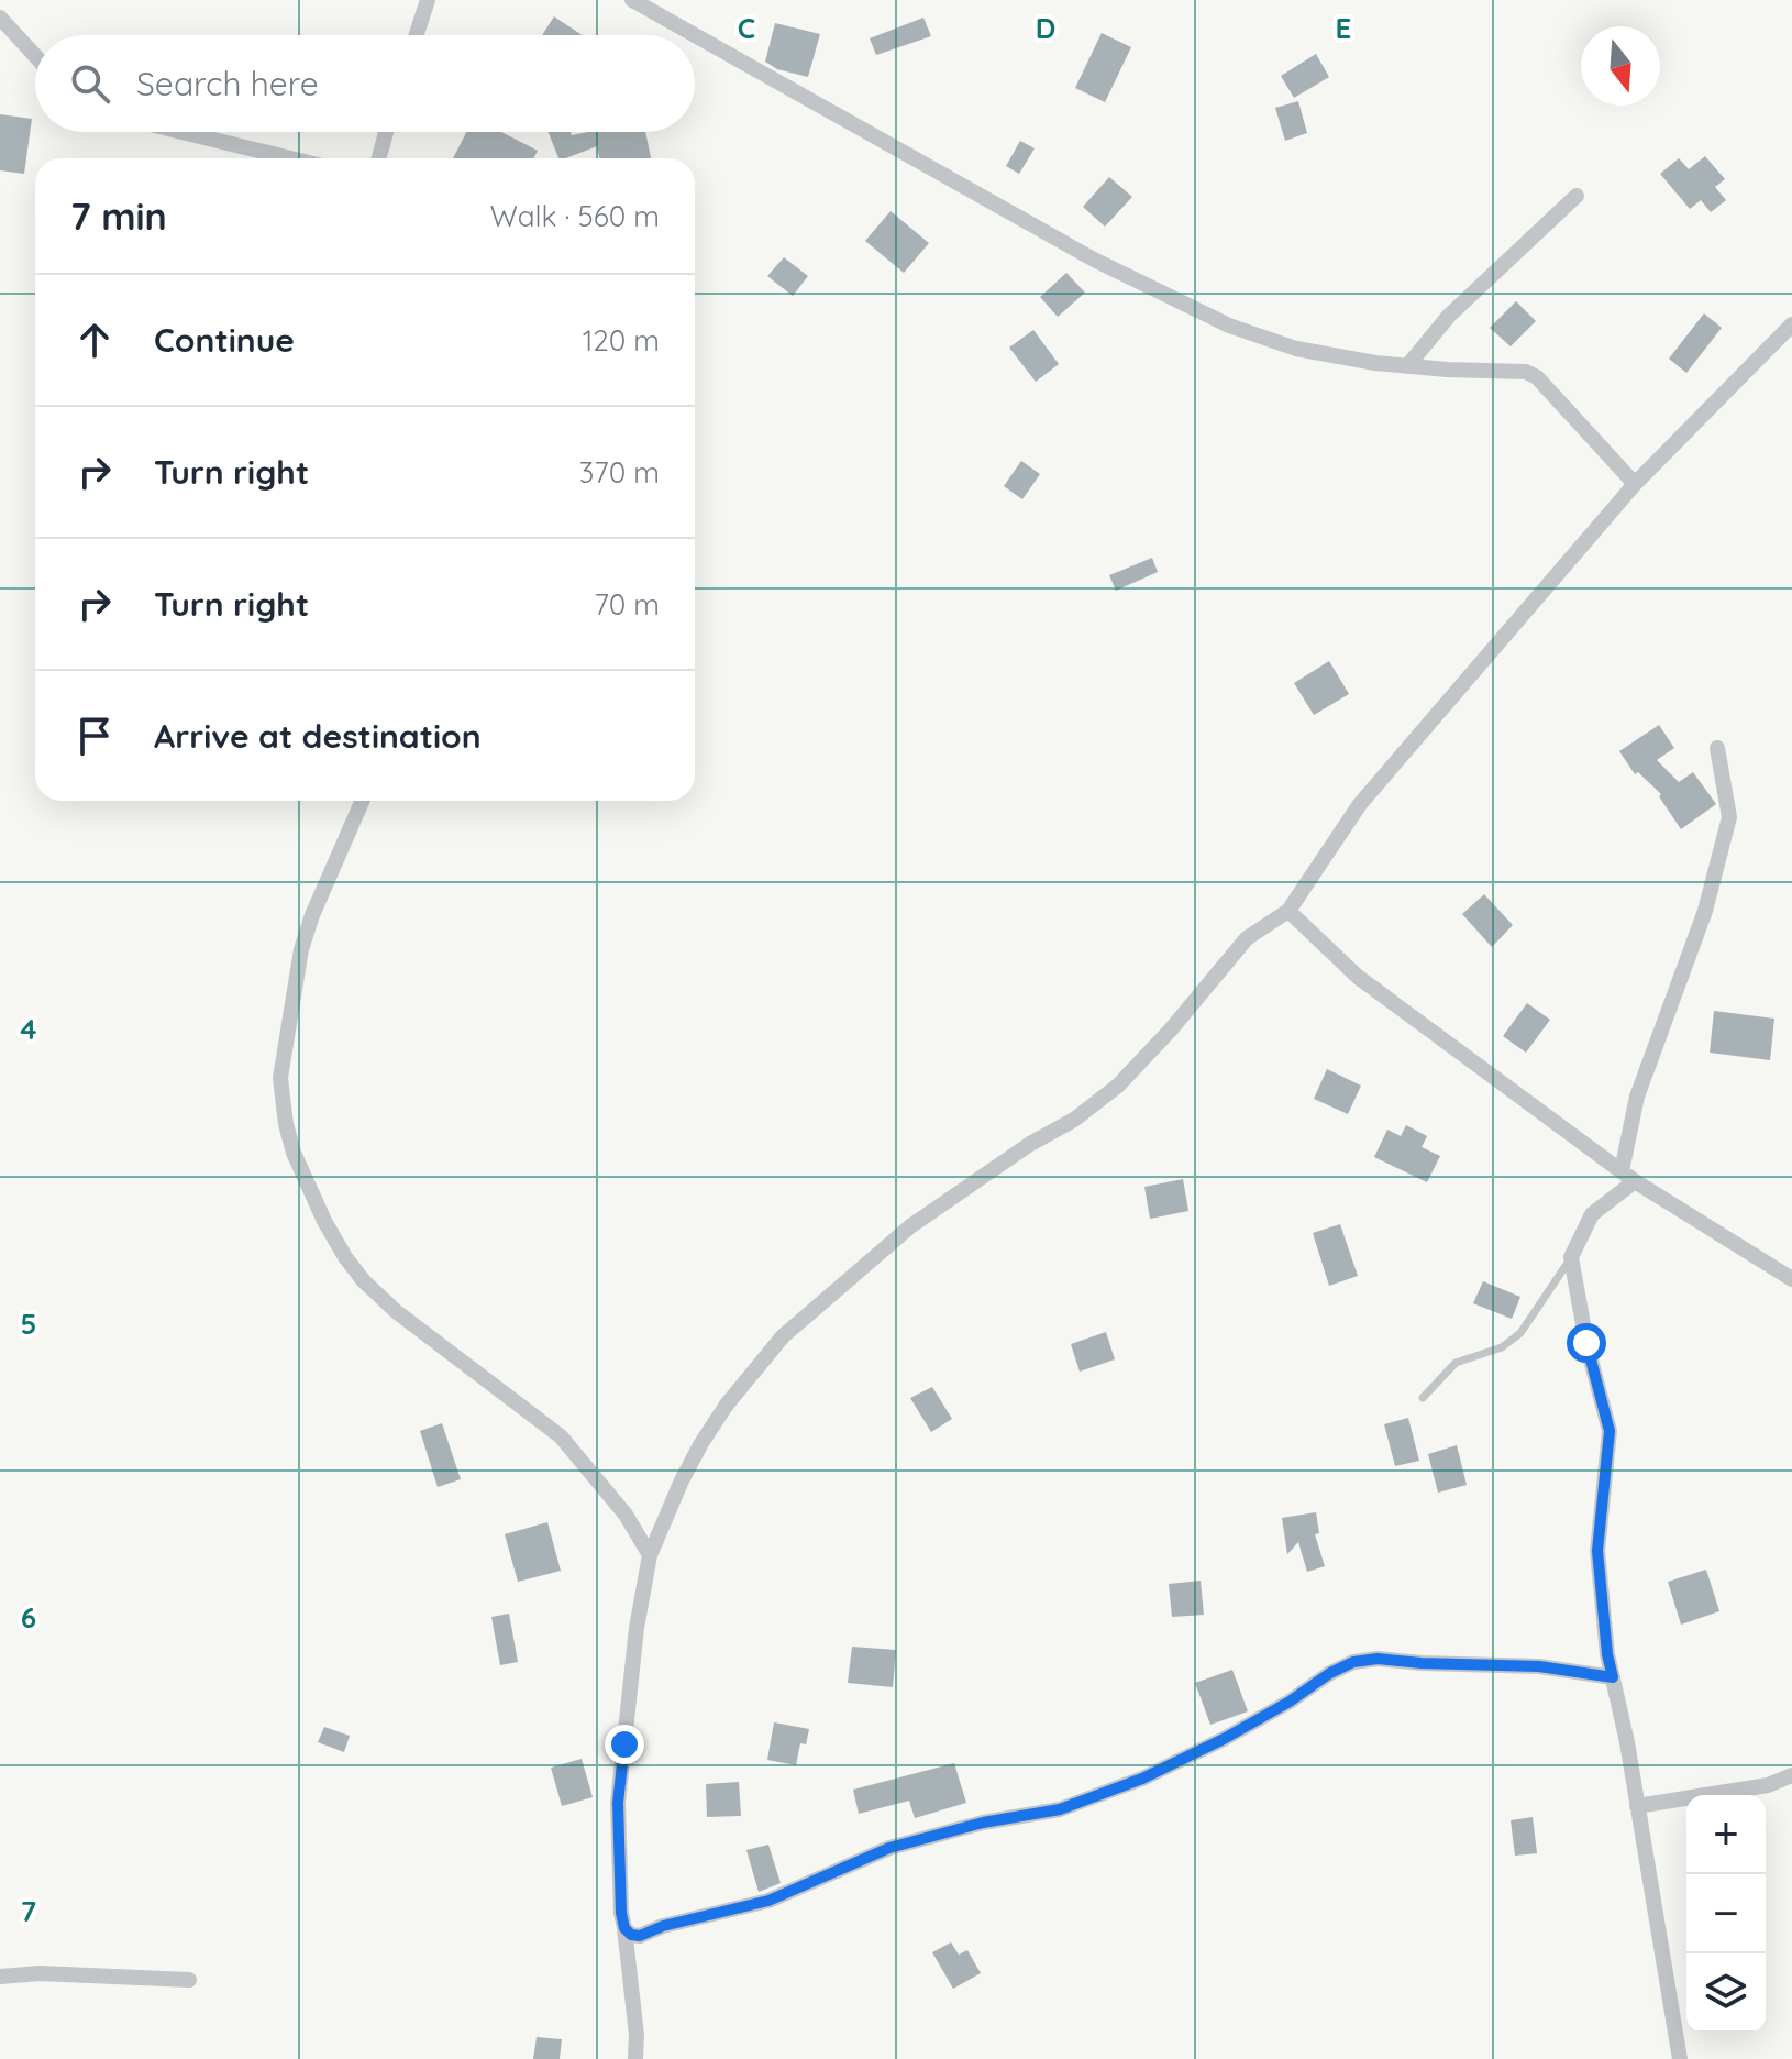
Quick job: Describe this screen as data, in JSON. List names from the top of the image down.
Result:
{
  "north": "bottom",
  "page": {
    "search": "Search here",
    "heading": ["7 min", "Walk · 560 m"],
    "list": [
      ["Continue", "120 m"],
      ["Turn right", "370 m"],
      ["Turn right", "70 m"],
      "Arrive at destination"
    ],
    "map_buttons": ["+", "−"]
  },
  "grid": {
    "columns": ["C", "D", "E"],
    "rows": [
      "4",
      "5",
      "6",
      "7"
    ]
  }
}
